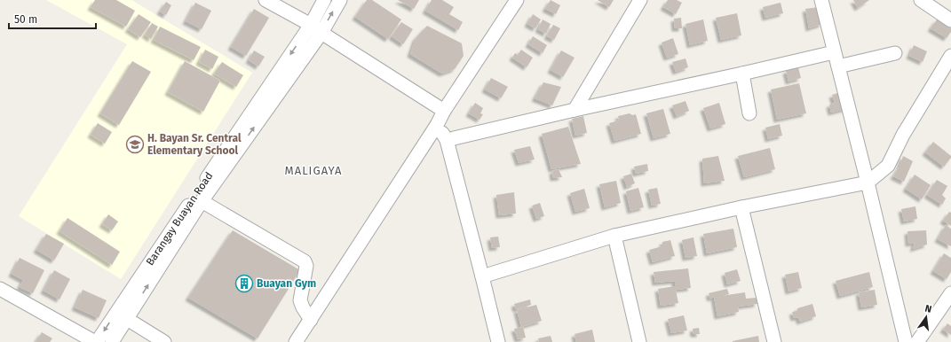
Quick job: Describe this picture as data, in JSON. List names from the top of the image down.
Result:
{
  "streets": {
    "street": ["Barangay Buayan Road"]
  },
  "districts": ["MALIGAYA"],
  "places": {
    "school or university": ["H. Bayan Sr. Central Elementary School"],
    "building": ["Buayan Gym"]
  },
  "scale_bar": "50 m",
  "north": "top"
}
